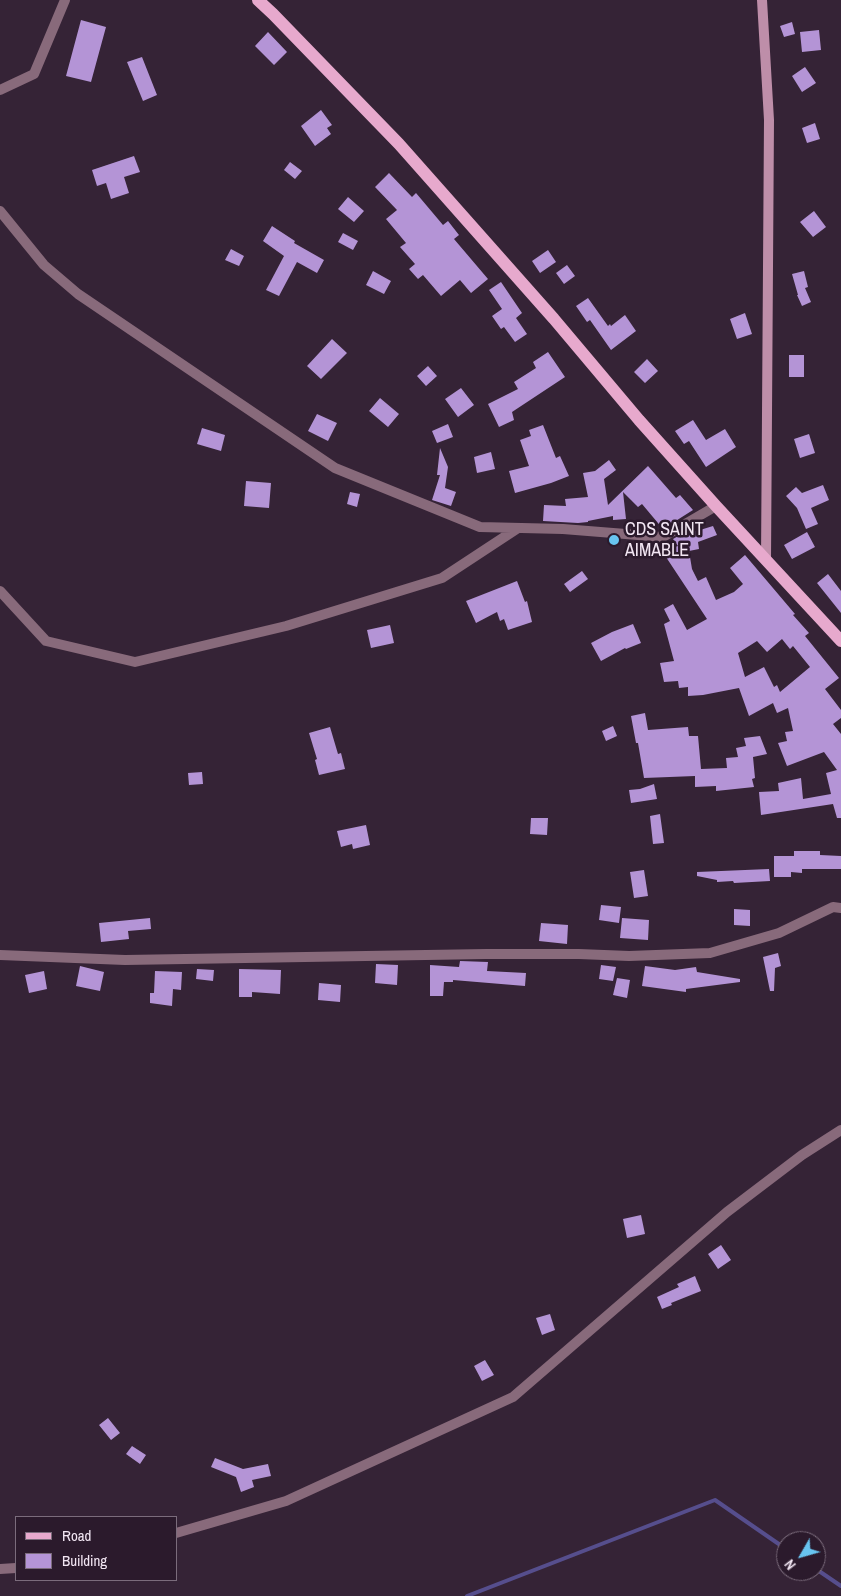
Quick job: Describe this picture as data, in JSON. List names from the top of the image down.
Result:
{
  "places": ["CDS SAINT AIMABLE"],
  "legend": ["Road", "Building"],
  "north": "bottom left"
}
